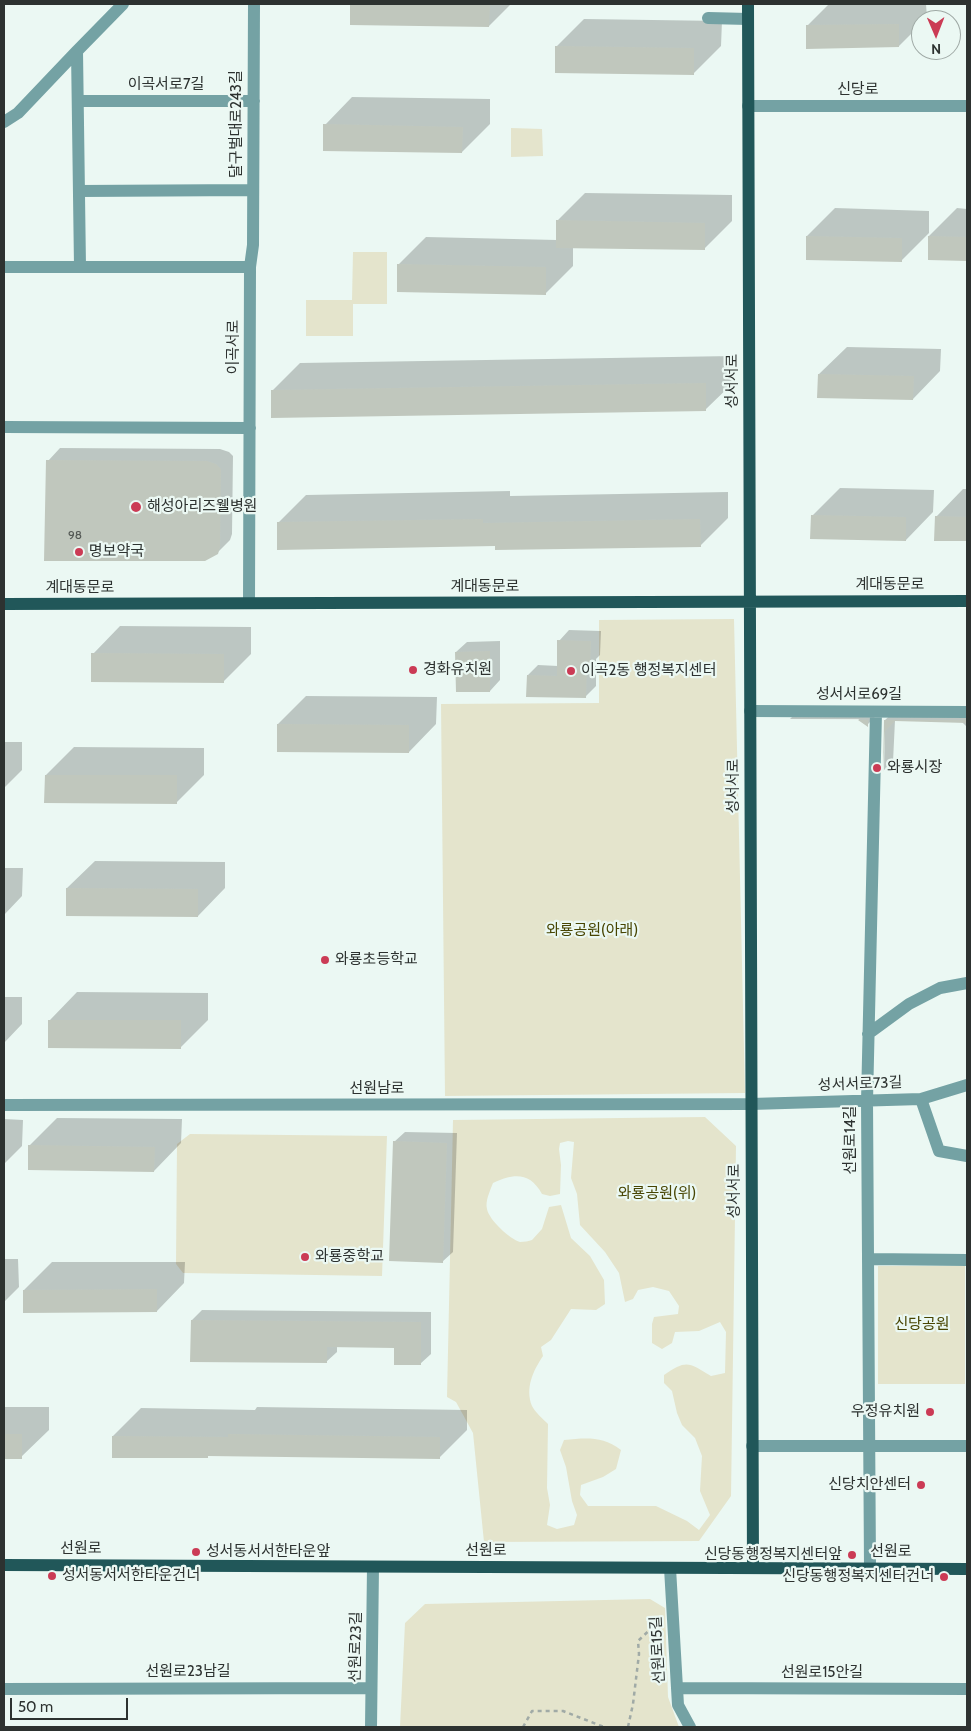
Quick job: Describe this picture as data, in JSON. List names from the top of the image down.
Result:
{
  "streets": {
    "main road": ["성서서로", "계대동문로", "선원로"],
    "street": [
      "이곡서로7길",
      "신당로",
      "달구벌대로243길",
      "이곡서로",
      "성서서로69길",
      "성서서로73길",
      "선원남로",
      "선원로14길",
      "선원로23길",
      "선원로15길",
      "선원로23남길",
      "선원로15안길"
    ]
  },
  "crossings": [
    ["이곡서로7길", "달구벌대로243길"],
    ["신당로", "성서서로"],
    ["달구벌대로243길", "이곡서로"],
    ["이곡서로", "계대동문로"],
    ["성서서로", "계대동문로"],
    ["성서서로", "성서서로69길"],
    ["성서서로", "성서서로73길"],
    ["성서서로", "선원남로"],
    ["성서서로", "선원로"],
    ["성서서로69길", "선원로14길"],
    ["성서서로73길", "선원남로"],
    ["성서서로73길", "선원로14길"],
    ["선원로14길", "선원로"],
    ["선원로", "선원로23길"],
    ["선원로", "선원로15길"],
    ["선원로23길", "선원로23남길"],
    ["선원로15길", "선원로15안길"]
  ],
  "parks": ["와룡공원(아래)", "와룡공원(위)", "신당공원"],
  "places": [
    "해성아리즈웰병원",
    "명보약국",
    "경화유치원",
    "이곡2동 행정복지센터",
    "와룡시장",
    "와룡초등학교",
    "와룡중학교",
    "우정유치원",
    "신당치안센터",
    "성서동서서한타운앞",
    "신당동행정복지센터앞",
    "성서동서서한타운건너",
    "신당동행정복지센터건너"
  ],
  "house_numbers": ["98"],
  "scale_bar": "50 m",
  "north": "bottom"
}
